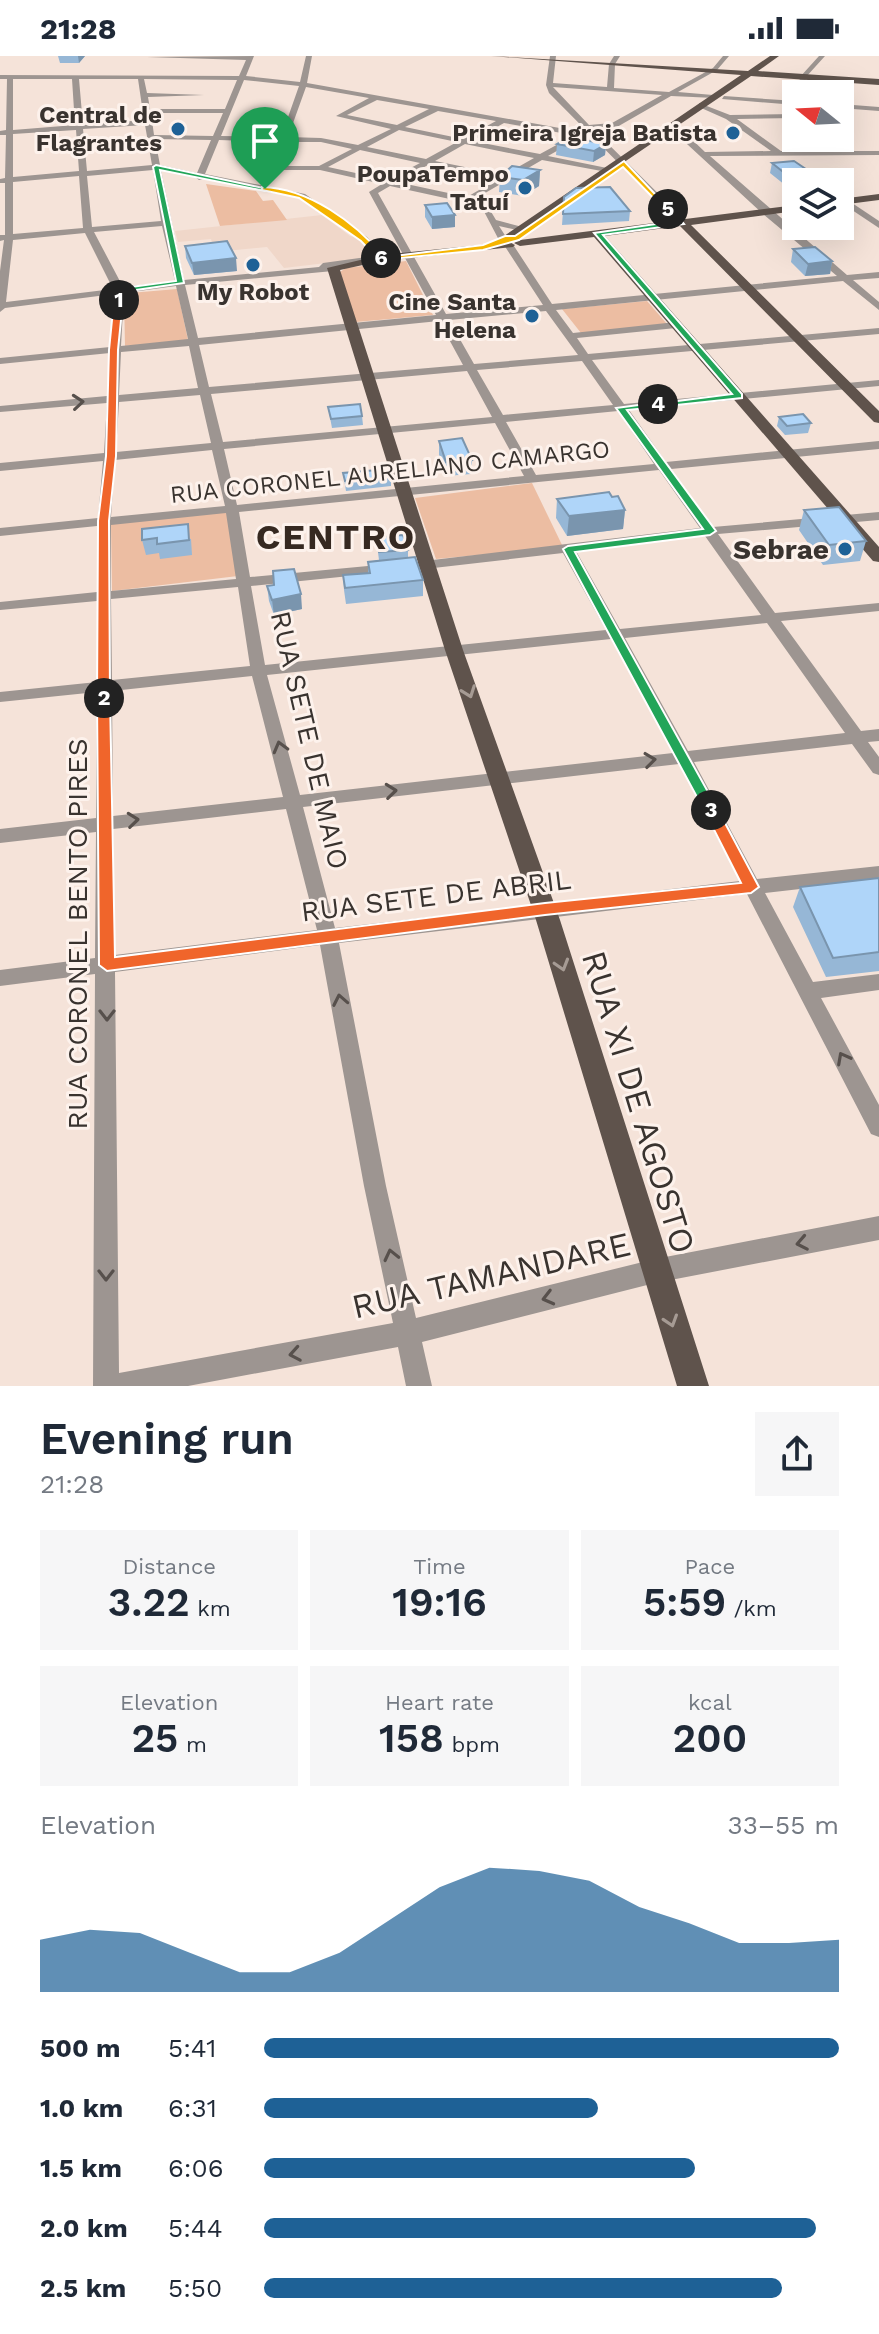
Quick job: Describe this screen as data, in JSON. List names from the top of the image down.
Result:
{
  "streets": {
    "main road": ["RUA XI DE AGOSTO"],
    "street": [
      "RUA CORONEL AURELIANO CAMARGO",
      "RUA SETE DE MAIO",
      "RUA SETE DE ABRIL",
      "RUA CORONEL BENTO PIRES",
      "RUA TAMANDARE"
    ]
  },
  "crossings": [
    ["RUA CORONEL AURELIANO CAMARGO", "RUA SETE DE MAIO"],
    ["RUA CORONEL AURELIANO CAMARGO", "RUA CORONEL BENTO PIRES"],
    ["RUA CORONEL AURELIANO CAMARGO", "RUA XI DE AGOSTO"],
    ["RUA SETE DE MAIO", "RUA SETE DE ABRIL"],
    ["RUA SETE DE MAIO", "RUA TAMANDARE"],
    ["RUA SETE DE ABRIL", "RUA CORONEL BENTO PIRES"],
    ["RUA SETE DE ABRIL", "RUA XI DE AGOSTO"],
    ["RUA XI DE AGOSTO", "RUA TAMANDARE"]
  ],
  "one_way": [
    "RUA SETE DE MAIO",
    "RUA CORONEL BENTO PIRES",
    "RUA XI DE AGOSTO",
    "RUA TAMANDARE"
  ],
  "districts": ["CENTRO"],
  "places": [
    "Central de Flagrantes",
    "Primeira Igreja Batista",
    "PoupaTempo Tatuí",
    "My Robot",
    "Cine Santa Helena",
    "Sebrae"
  ],
  "north": "left",
  "page": {
    "status": "21:28",
    "pins": [
      "5",
      "6",
      "1",
      "4",
      "2",
      "3"
    ],
    "heading": ["Evening run", "21:28"],
    "stats": [
      ["Distance", "3.22 km"],
      ["Time", "19:16"],
      ["Pace", "5:59 /km"],
      ["Elevation", "25 m"],
      ["Heart rate", "158 bpm"],
      ["kcal", "200"]
    ],
    "chart": ["Elevation", "33–55 m"],
    "list": [
      {
        "name": "500 m",
        "note": "5:41"
      },
      {
        "name": "1.0 km",
        "note": "6:31"
      },
      {
        "name": "1.5 km",
        "note": "6:06"
      },
      {
        "name": "2.0 km",
        "note": "5:44"
      },
      {
        "name": "2.5 km",
        "note": "5:50"
      }
    ]
  }
}
